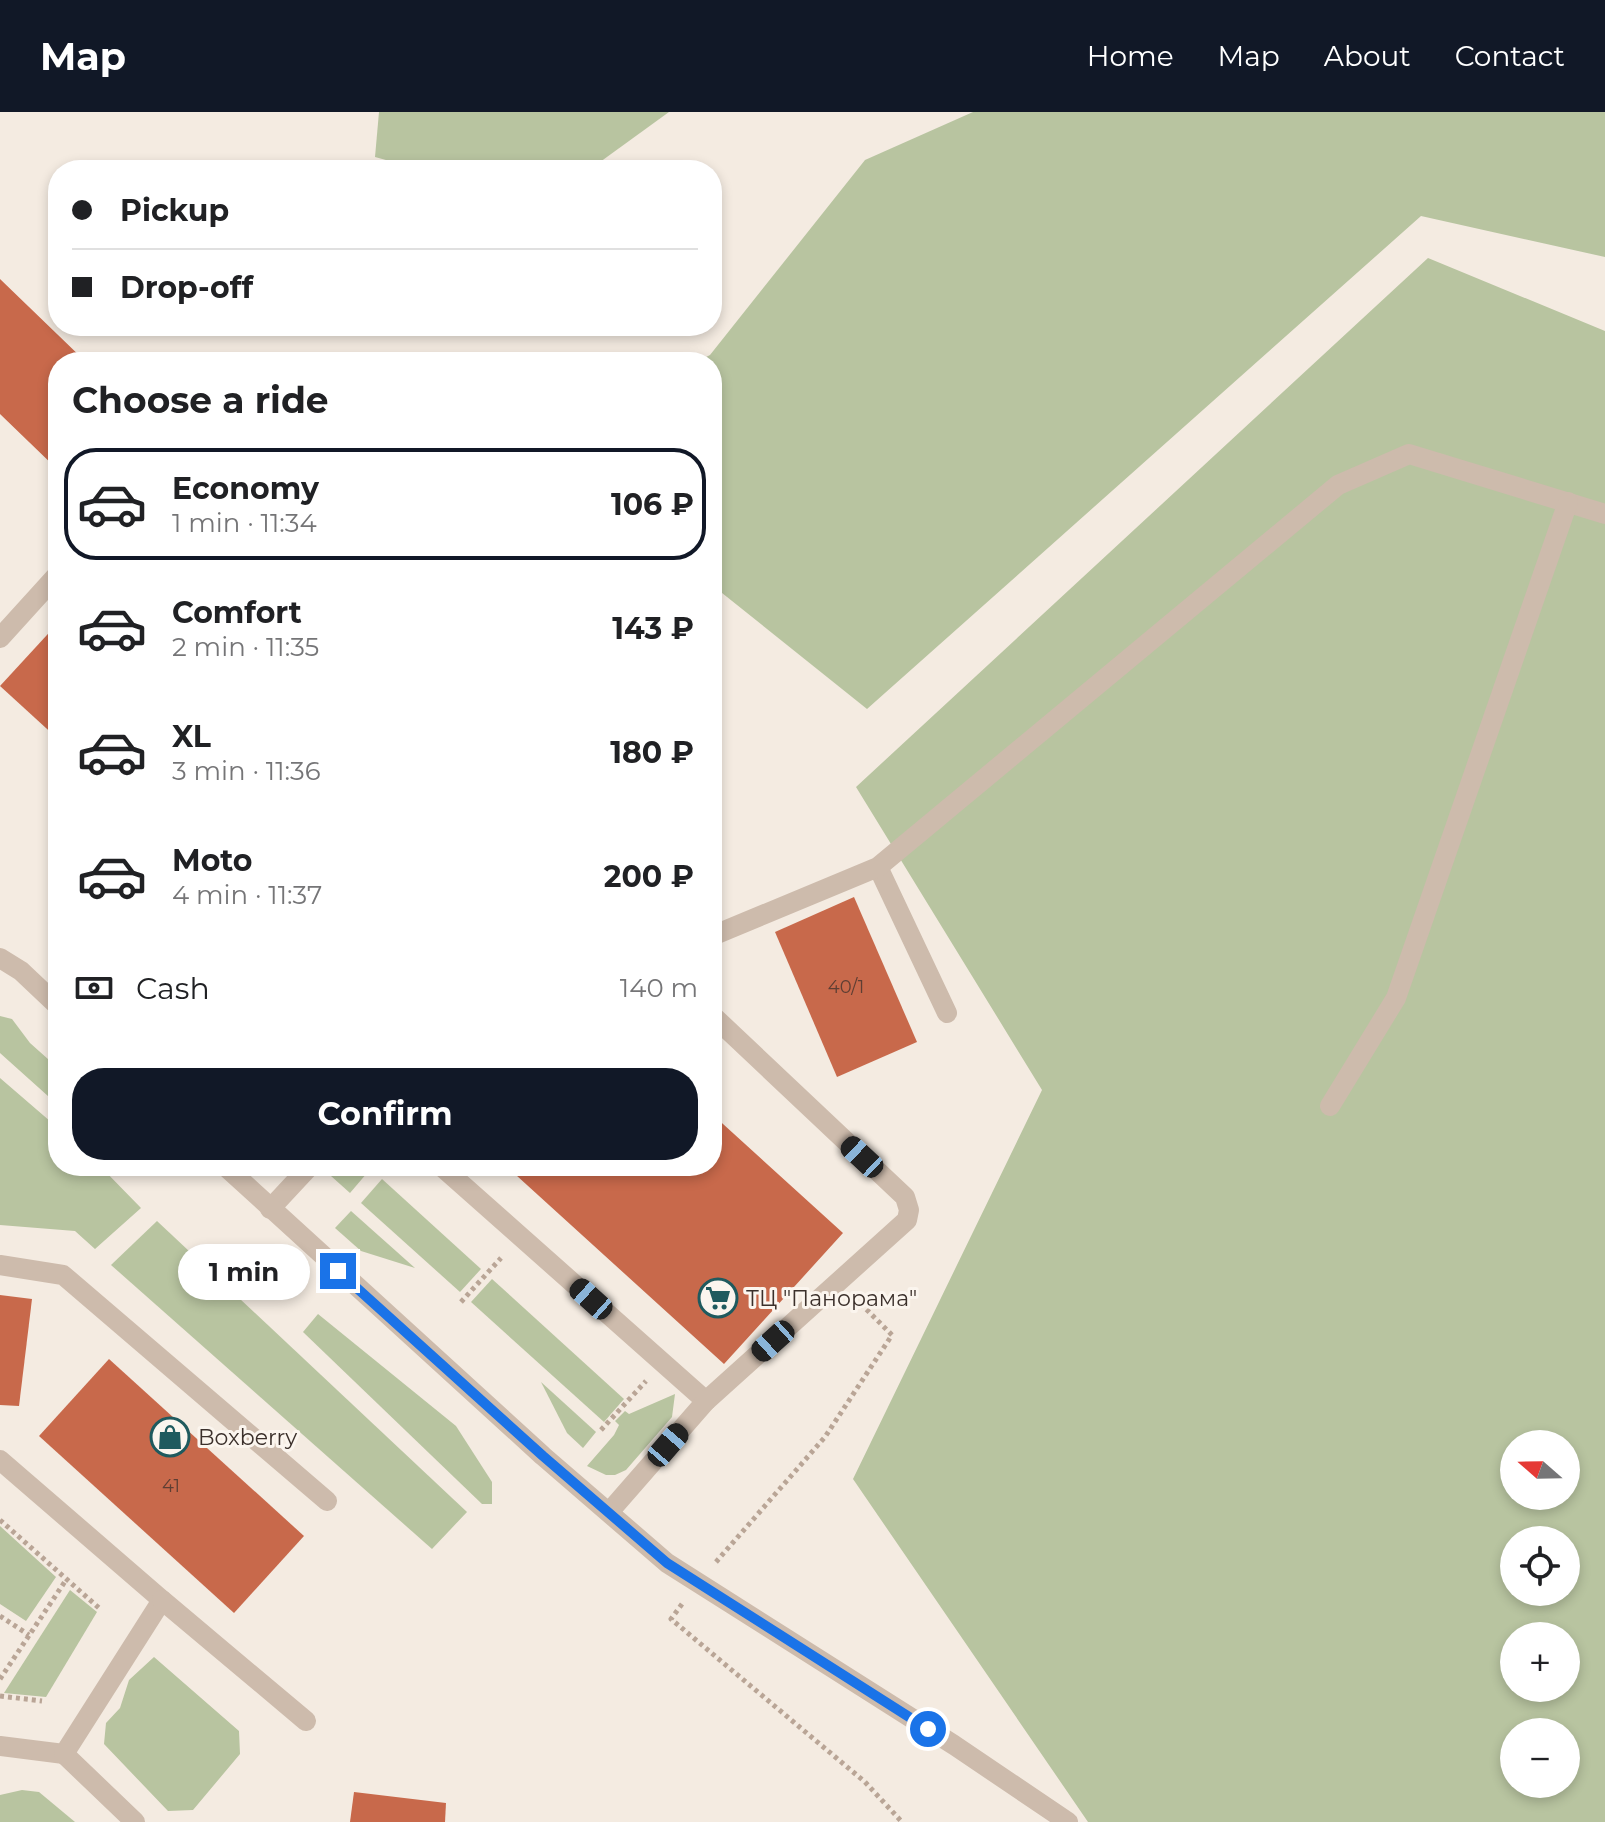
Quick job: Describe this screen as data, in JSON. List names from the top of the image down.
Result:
{
  "places": {
    "supermarket": ["ТЦ \"Панорама\""],
    "shop": ["Boxberry"]
  },
  "house_numbers": ["40/1", "41"],
  "north": "left",
  "page": {
    "header": "Map",
    "nav": [
      "Home",
      "Map",
      "About",
      "Contact"
    ],
    "banner": ["Pickup", "Drop-off"],
    "heading": "Choose a ride",
    "list": [
      {
        "name": "Economy",
        "note": "1 min · 11:34",
        "value": "106 ₽"
      },
      {
        "name": "Comfort",
        "note": "2 min · 11:35",
        "value": "143 ₽"
      },
      {
        "name": "XL",
        "note": "3 min · 11:36",
        "value": "180 ₽"
      },
      {
        "name": "Moto",
        "note": "4 min · 11:37",
        "value": "200 ₽"
      }
    ],
    "pay": ["Cash", "140 m"],
    "buttons": "Confirm",
    "bubble": "1 min",
    "map_buttons": ["+", "−"]
  }
}
